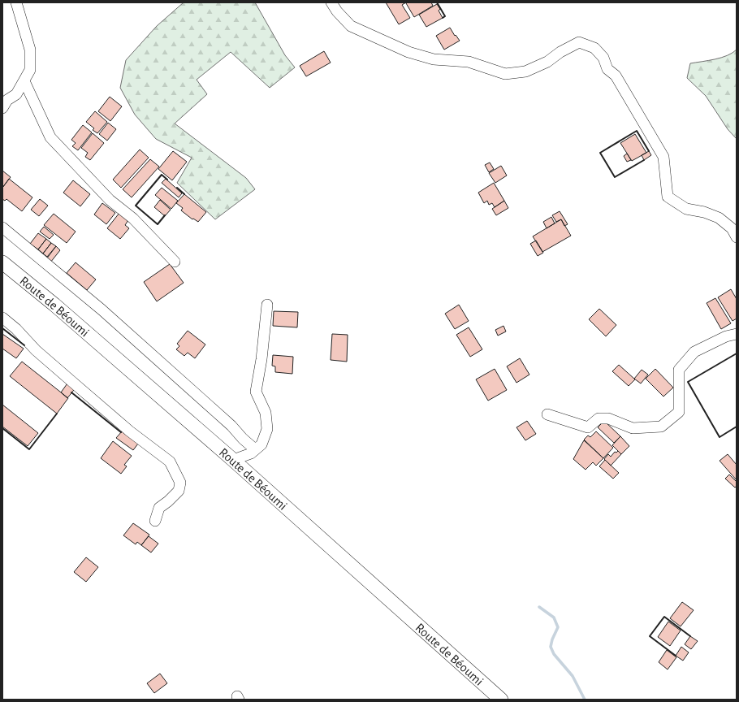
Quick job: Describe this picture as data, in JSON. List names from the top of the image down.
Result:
{
  "streets": {
    "main road": ["Route de Béoumi"]
  }
}
